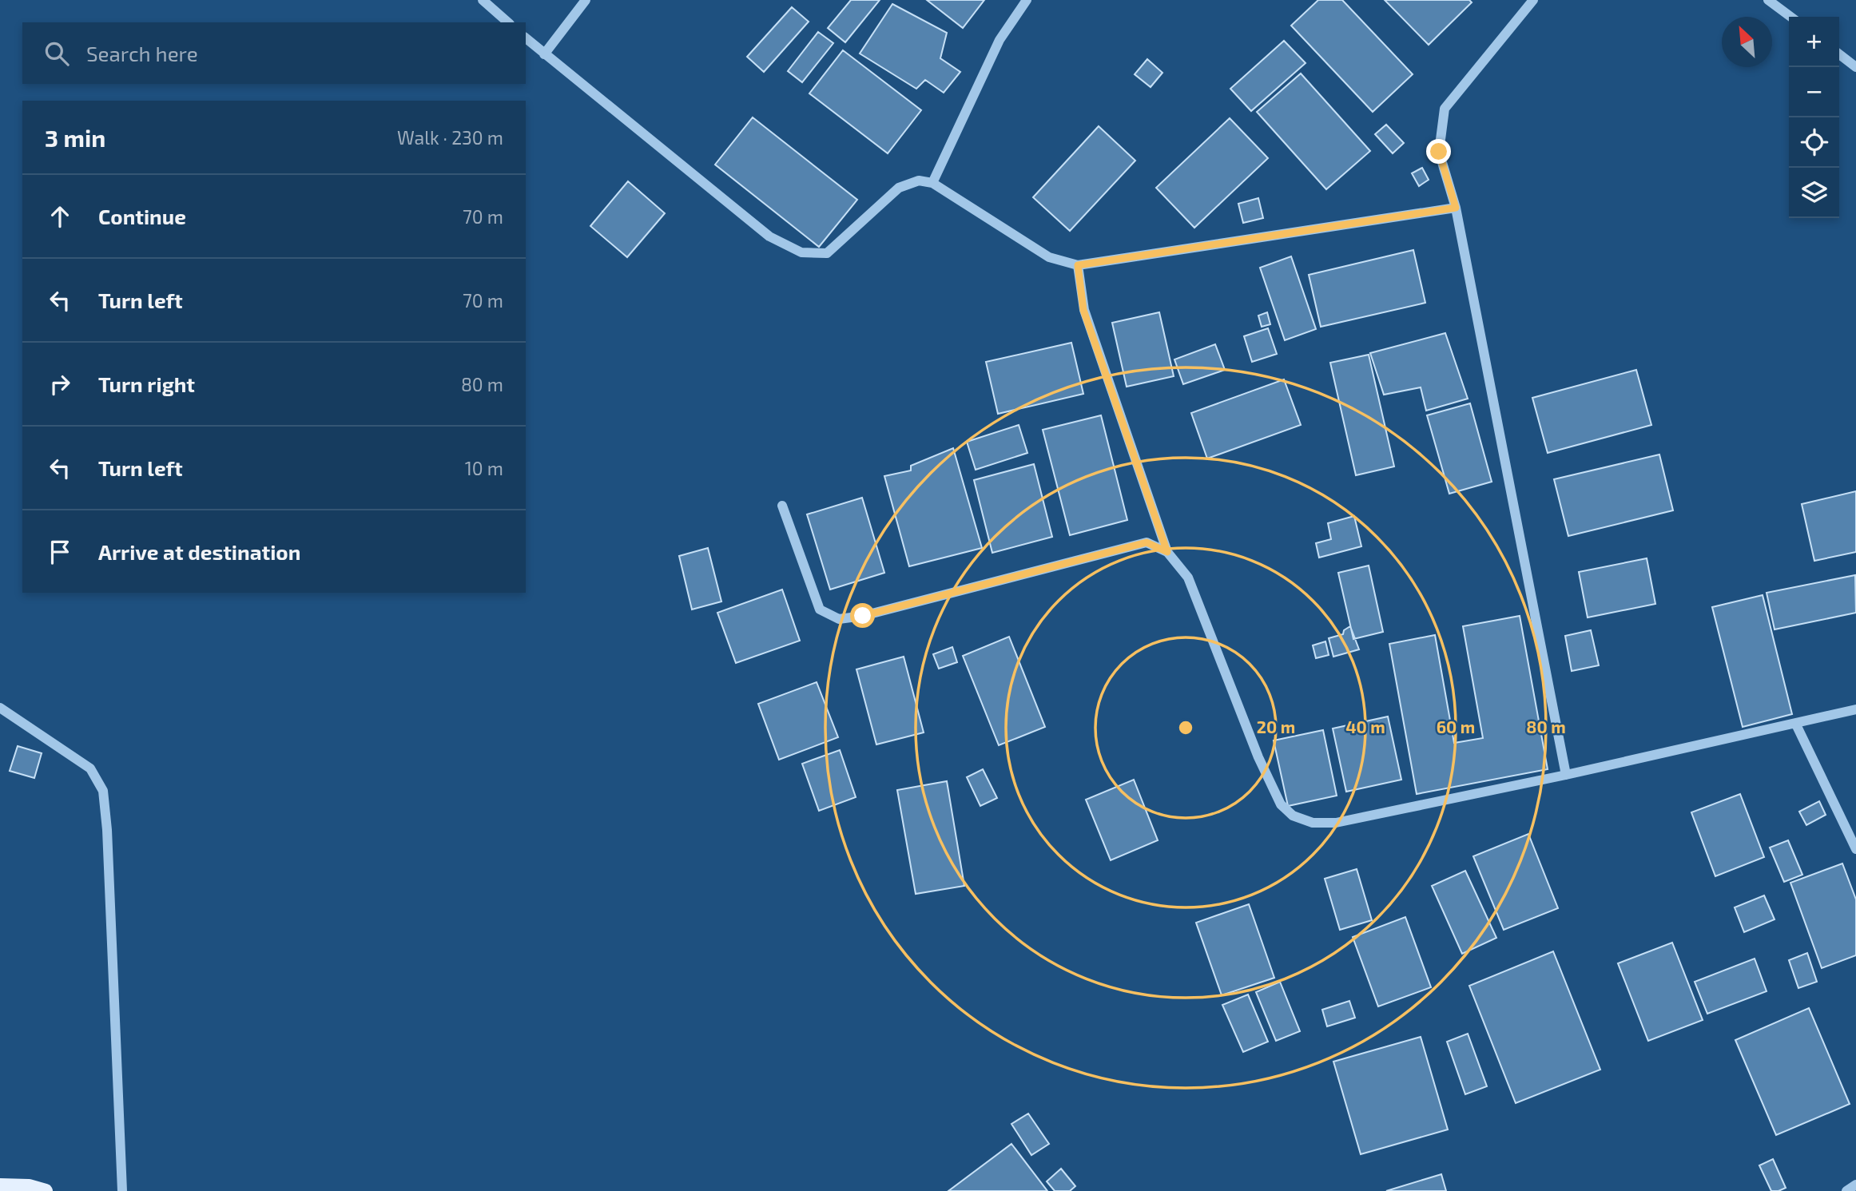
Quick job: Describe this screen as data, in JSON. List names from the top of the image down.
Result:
{
  "north": "top left",
  "page": {
    "map_buttons": ["+", "−"],
    "search": "Search here",
    "heading": ["3 min", "Walk · 230 m"],
    "list": [
      ["Continue", "70 m"],
      ["Turn left", "70 m"],
      ["Turn right", "80 m"],
      ["Turn left", "10 m"],
      "Arrive at destination"
    ]
  },
  "rings": [
    "20 m",
    "40 m",
    "60 m",
    "80 m"
  ]
}
